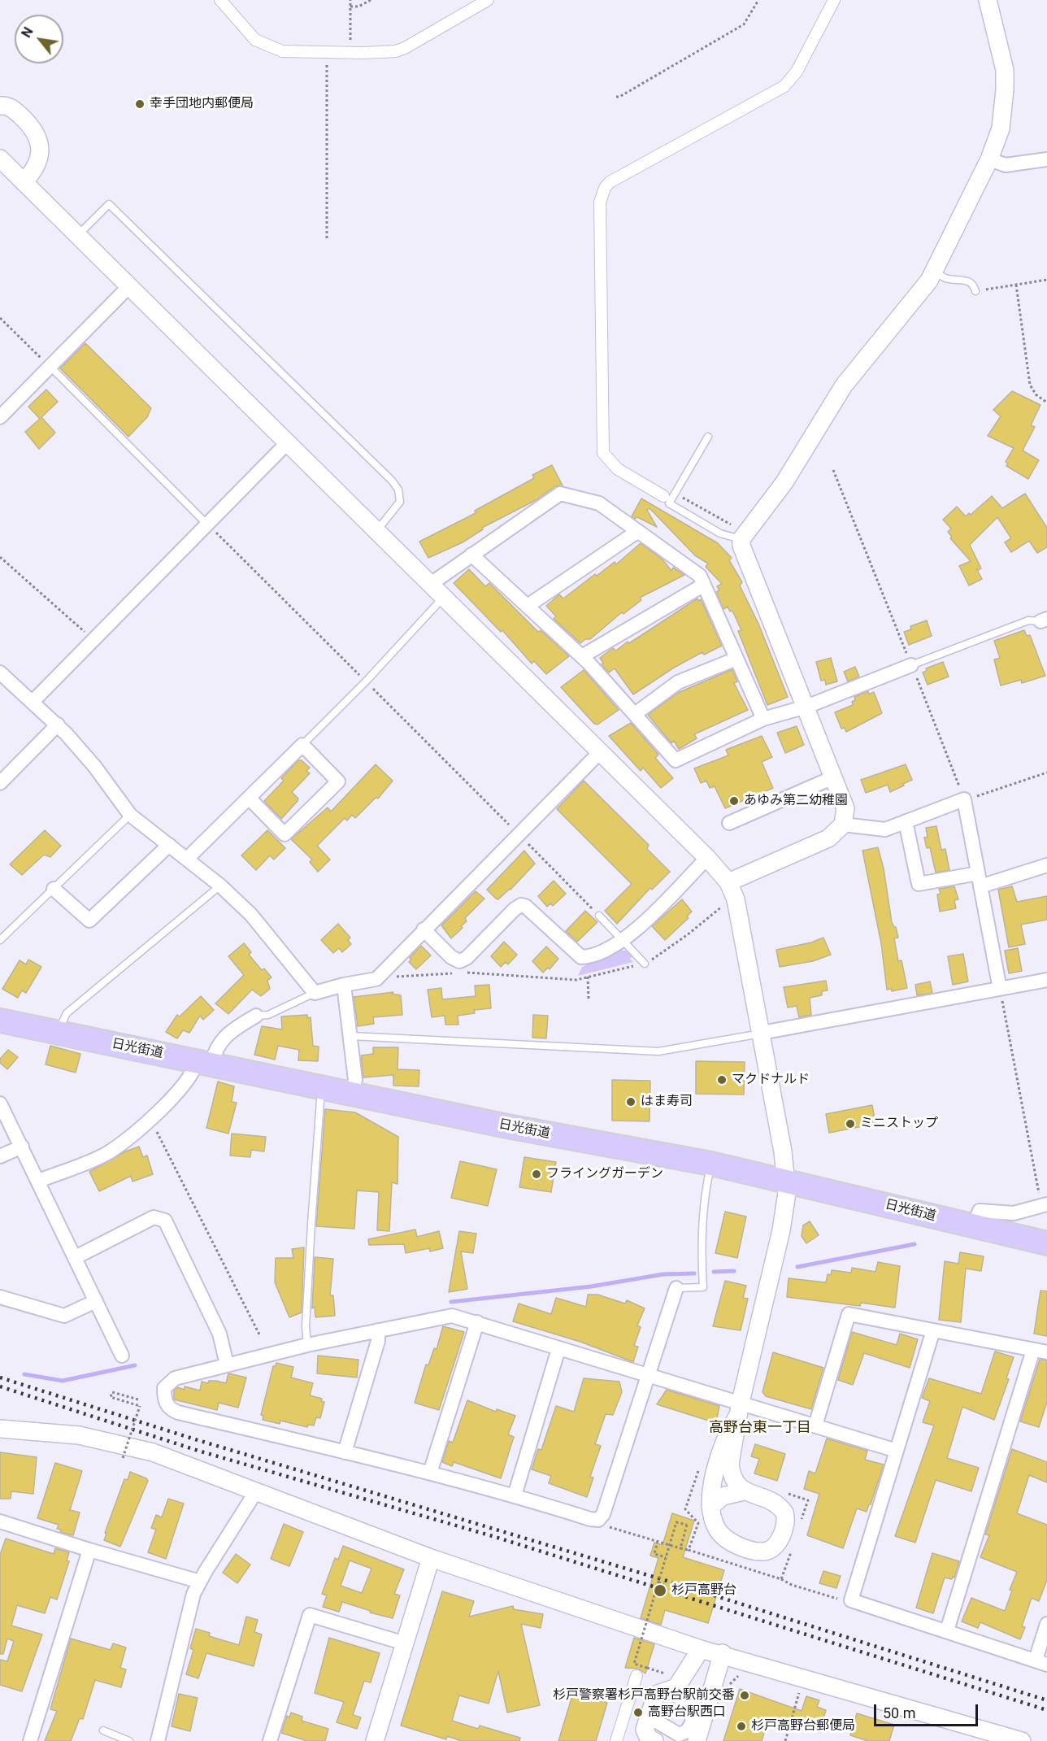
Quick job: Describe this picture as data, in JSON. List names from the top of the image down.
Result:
{
  "streets": {
    "highway": ["日光街道"]
  },
  "districts": ["高野台東一丁目"],
  "places": [
    "幸手団地内郵便局",
    "あゆみ第二幼稚園",
    "マクドナルド",
    "はま寿司",
    "ミニストップ",
    "フライングガーデン",
    "杉戸高野台",
    "杉戸警察署杉戸高野台駅前交番",
    "高野台駅西口",
    "杉戸高野台郵便局"
  ],
  "scale_bar": "50 m",
  "north": "top left"
}
